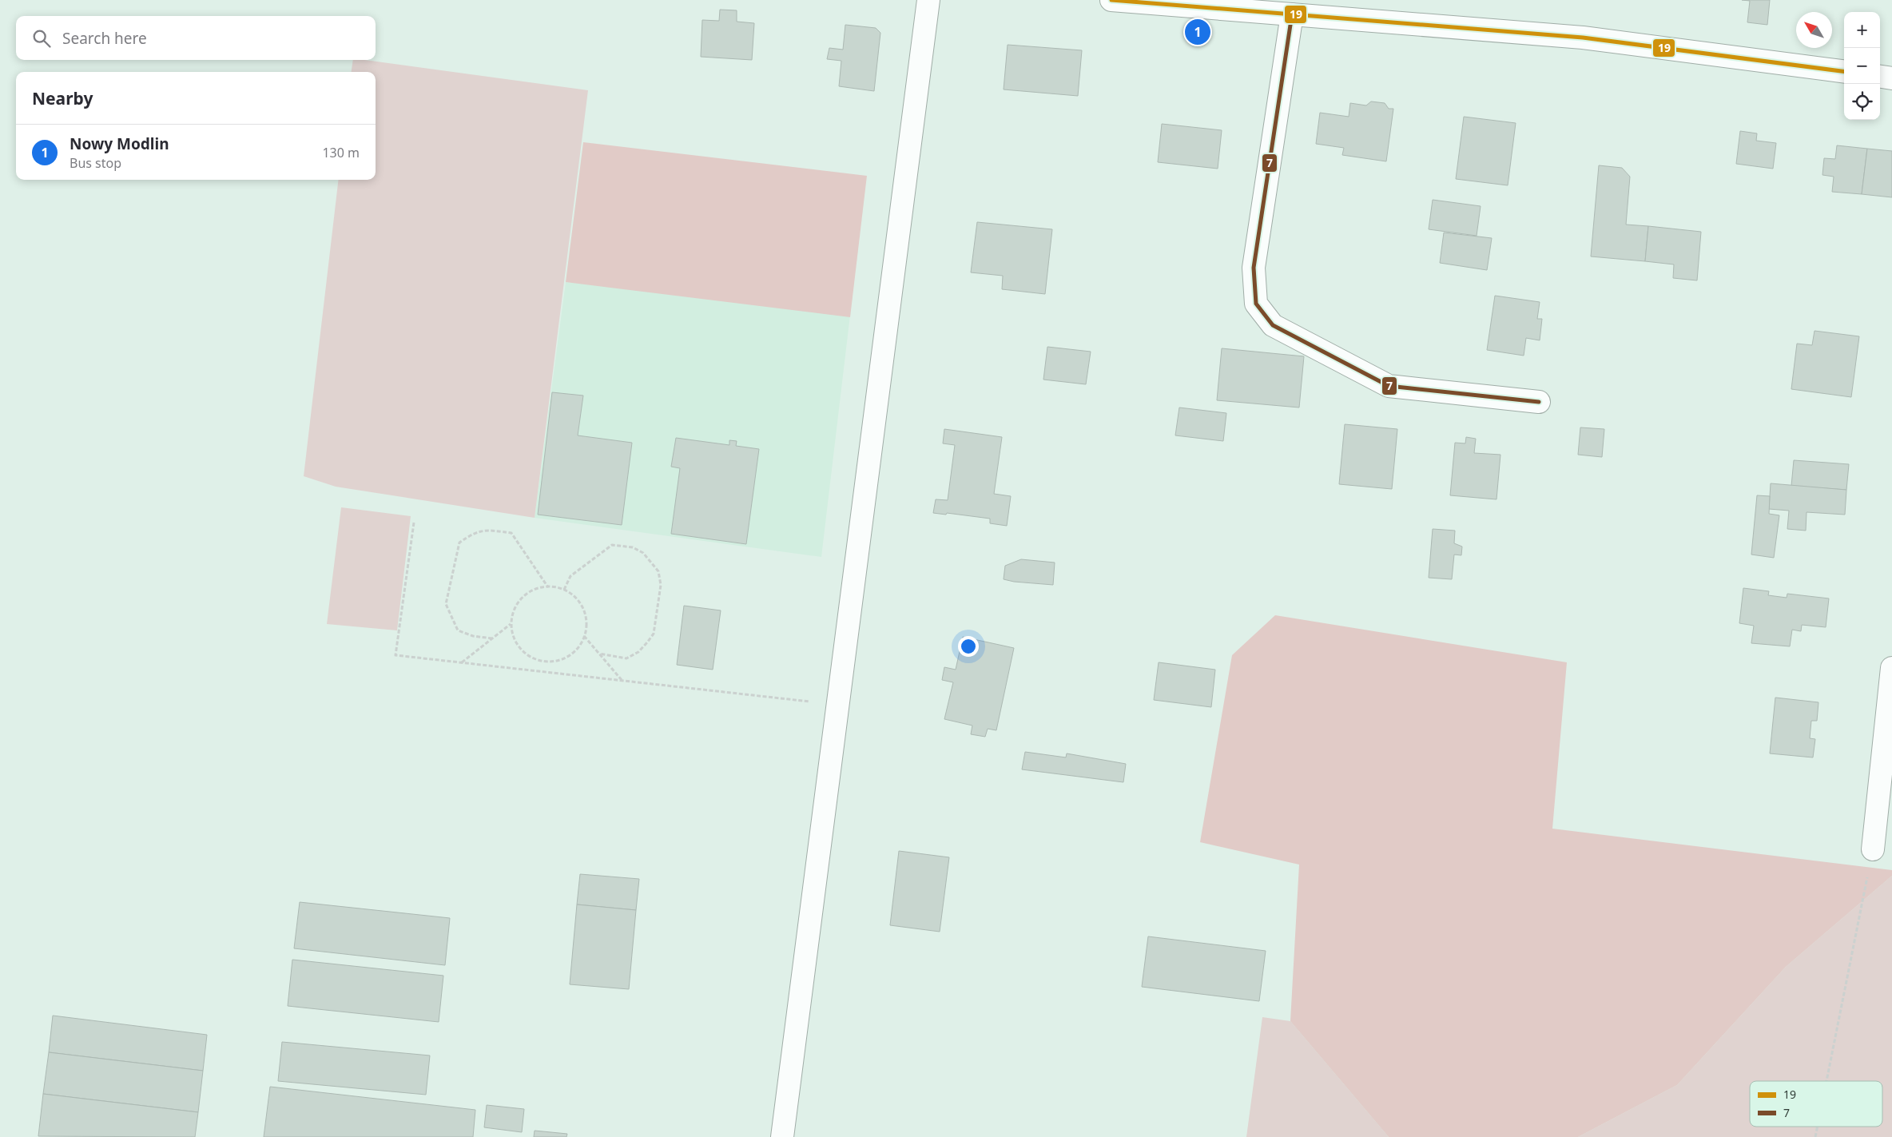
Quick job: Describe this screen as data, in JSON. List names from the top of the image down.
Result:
{
  "lines": ["transit line 19", "transit line 7"],
  "legend": ["19", "7"],
  "north": "top left",
  "page": {
    "map_buttons": ["+", "−"],
    "search": "Search here",
    "pins": "1",
    "heading": "Nearby",
    "list": [
      {
        "mark": "1",
        "name": "Nowy Modlin",
        "note": "Bus stop",
        "value": "130 m"
      }
    ]
  }
}
